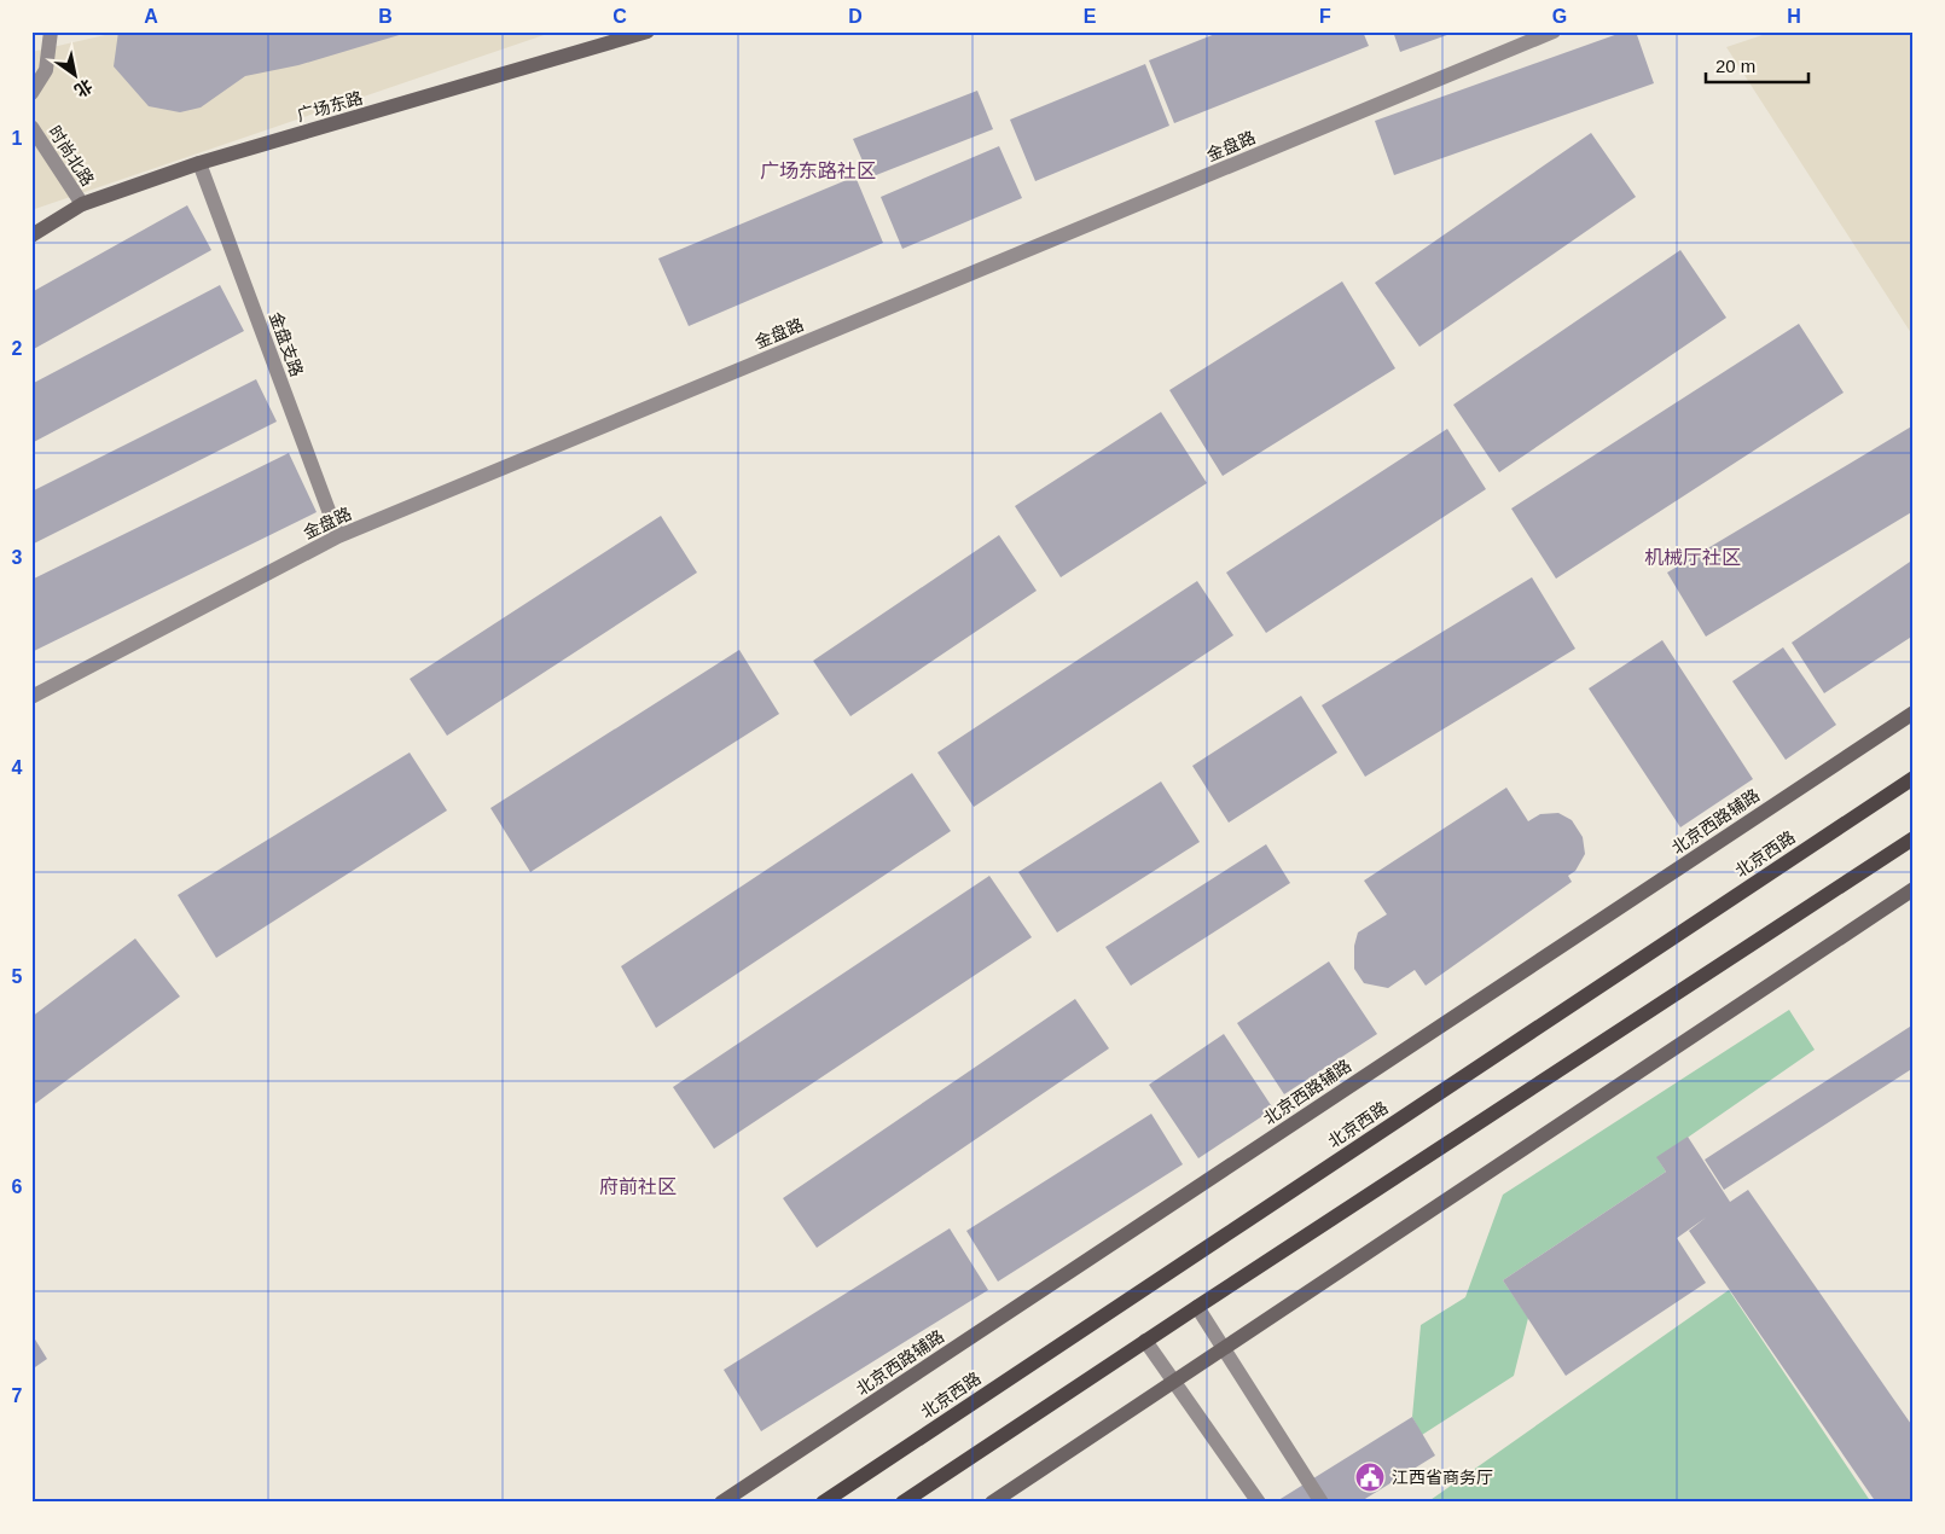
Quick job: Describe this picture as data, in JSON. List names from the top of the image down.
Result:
{
  "streets": {
    "main road": ["广场东路", "北京西路辅路", "北京西路"],
    "street": ["金盘路", "时尚北路", "金盘支路"]
  },
  "crossings": [
    ["广场东路", "时尚北路"],
    ["广场东路", "金盘支路"],
    ["金盘路", "金盘支路"]
  ],
  "districts": ["广场东路社区", "机械厅社区", "府前社区"],
  "places": {
    "public building": ["江西省商务厅"]
  },
  "scale_bar": "20 m",
  "north": "bottom right",
  "grid": {
    "columns": [
      "A",
      "B",
      "C",
      "D",
      "E",
      "F",
      "G",
      "H"
    ],
    "rows": [
      "1",
      "2",
      "3",
      "4",
      "5",
      "6",
      "7"
    ]
  }
}
